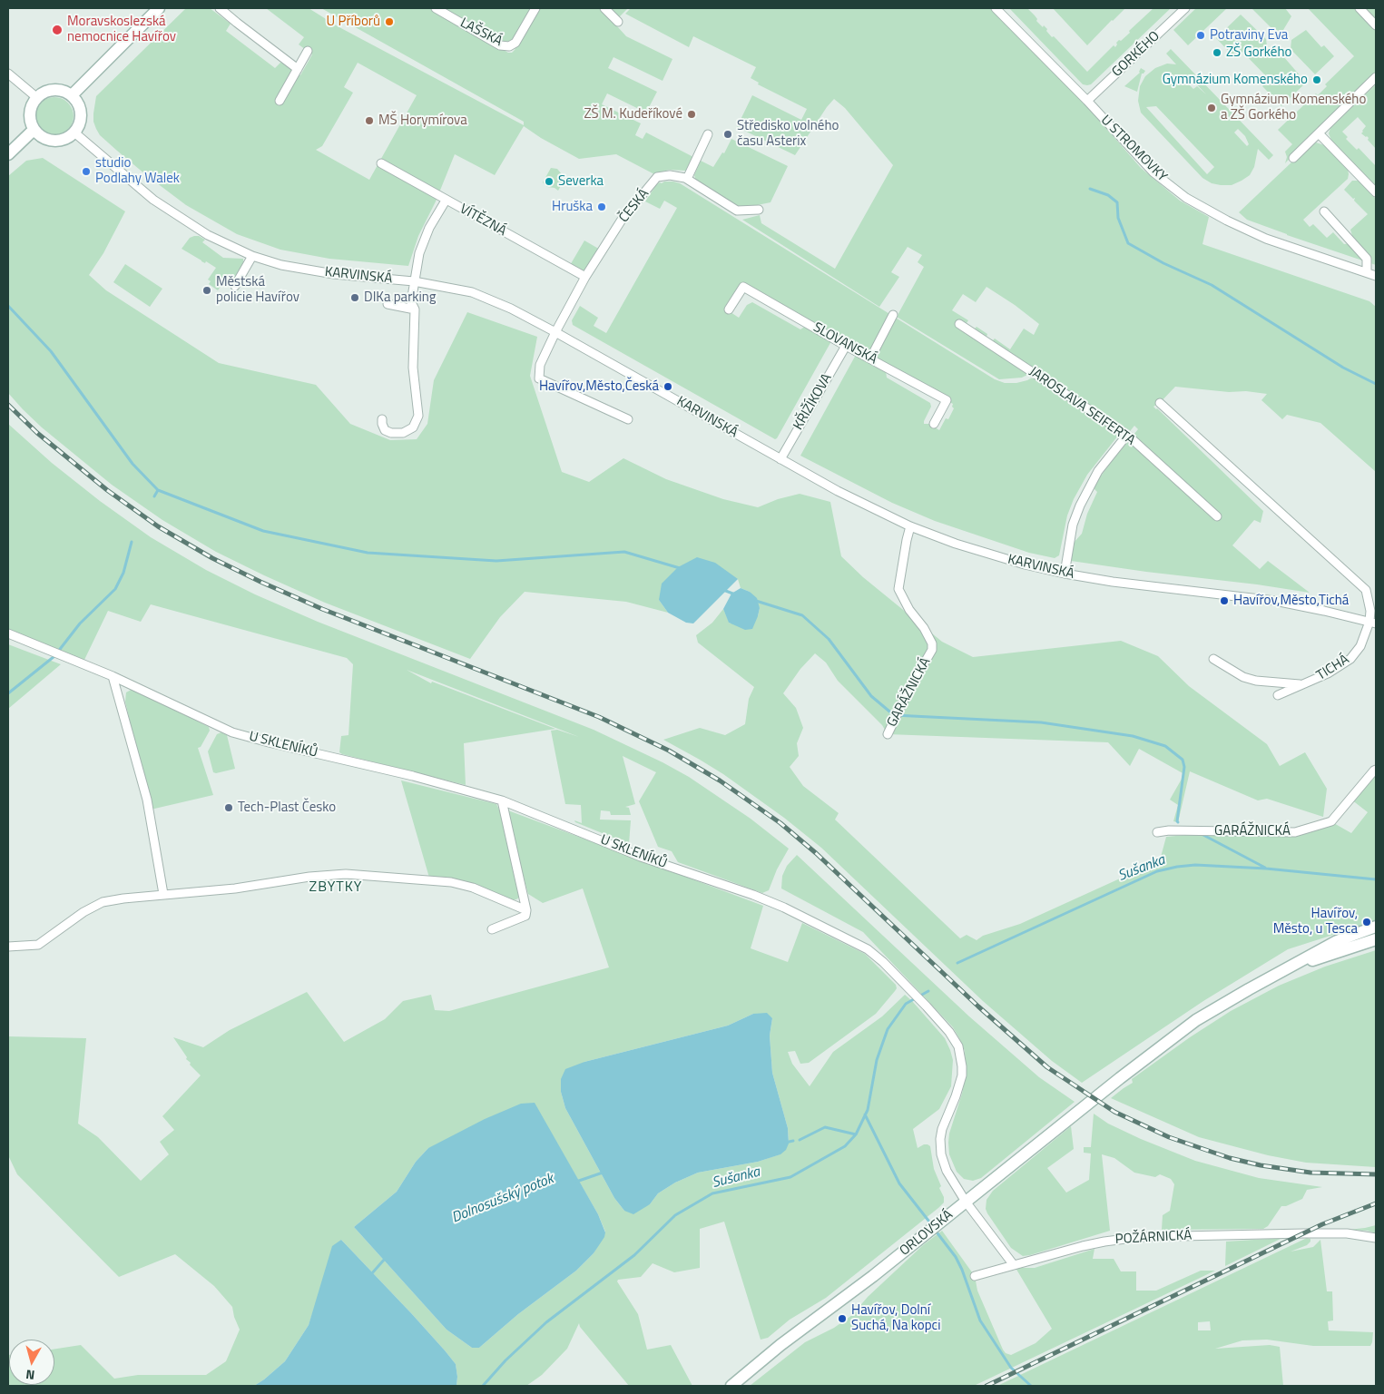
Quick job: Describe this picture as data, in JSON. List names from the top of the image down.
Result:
{
  "streets": {
    "main road": ["ORLOVSKÁ"],
    "street": [
      "LAŠSKÁ",
      "GORKÉHO",
      "U STROMOVKY",
      "ČESKÁ",
      "VÍTĚZNÁ",
      "KARVINSKÁ",
      "SLOVANSKÁ",
      "KŘIŽÍKOVA",
      "JAROSLAVA SEIFERTA",
      "TICHÁ",
      "GARÁŽNICKÁ",
      "U SKLENÍKŮ",
      "POŽÁRNICKÁ"
    ]
  },
  "crossings": [
    ["GORKÉHO", "U STROMOVKY"],
    ["ČESKÁ", "VÍTĚZNÁ"],
    ["ČESKÁ", "KARVINSKÁ"],
    ["KARVINSKÁ", "KŘIŽÍKOVA"],
    ["KARVINSKÁ", "TICHÁ"],
    ["KARVINSKÁ", "GARÁŽNICKÁ"],
    ["SLOVANSKÁ", "KŘIŽÍKOVA"],
    ["U SKLENÍKŮ", "ORLOVSKÁ"]
  ],
  "districts": ["ZBYTKY"],
  "water": ["Sušanka", "Dolnosušský potok"],
  "places": [
    "U Příborů",
    "Moravskoslezská nemocnice Havířov",
    "Potraviny Eva",
    "ZŠ Gorkého",
    "Gymnázium Komenského",
    "Gymnázium Komenského a ZŠ Gorkého",
    "ZŠ M. Kudeříkové",
    "MŠ Horymírova",
    "Středisko volného času Asterix",
    "studio Podlahy Walek",
    "Severka",
    "Hruška",
    "Městská policie Havířov",
    "DIKa parking",
    "Havířov,Město,Česká",
    "Havířov,Město,Tichá",
    "Tech-Plast Česko",
    "Havířov, Město, u Tesca",
    "Havířov, Dolní Suchá, Na kopci"
  ],
  "north": "bottom"
}
